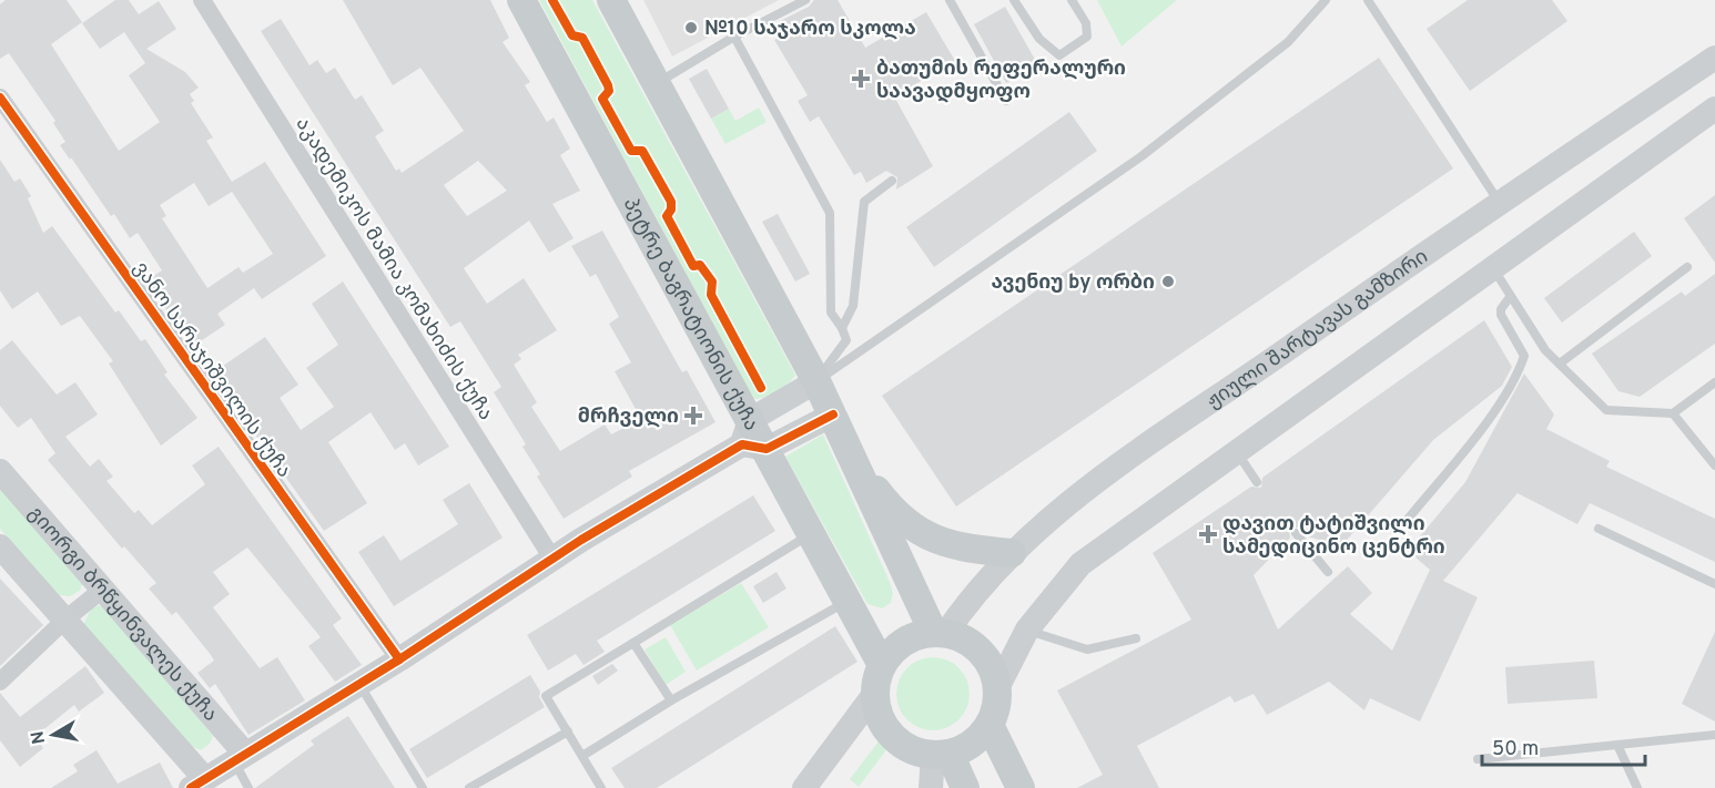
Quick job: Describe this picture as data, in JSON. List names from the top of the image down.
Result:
{
  "streets": {
    "main road": ["პეტრე ბაგრატიონის ქუჩა", "ჟიული შარტავას გამზირი", "გიორგი ბრწყინვალეს ქუჩა"],
    "street": ["აკადემიკოს მამია კომახიძის ქუჩა", "ვანო სარაჯიშვილის ქუჩა"]
  },
  "crossings": [
    ["პეტრე ბაგრატიონის ქუჩა", "ჟიული შარტავას გამზირი"]
  ],
  "places": {
    "other": ["№10 საჯარო სკოლა", "ავენიუ by ორბი"],
    "health": ["ბათუმის რეფერალური საავადმყოფო", "მრჩველი", "დავით ტატიშვილი სამედიცინო ცენტრი"]
  },
  "scale_bar": "50 m",
  "north": "left"
}
